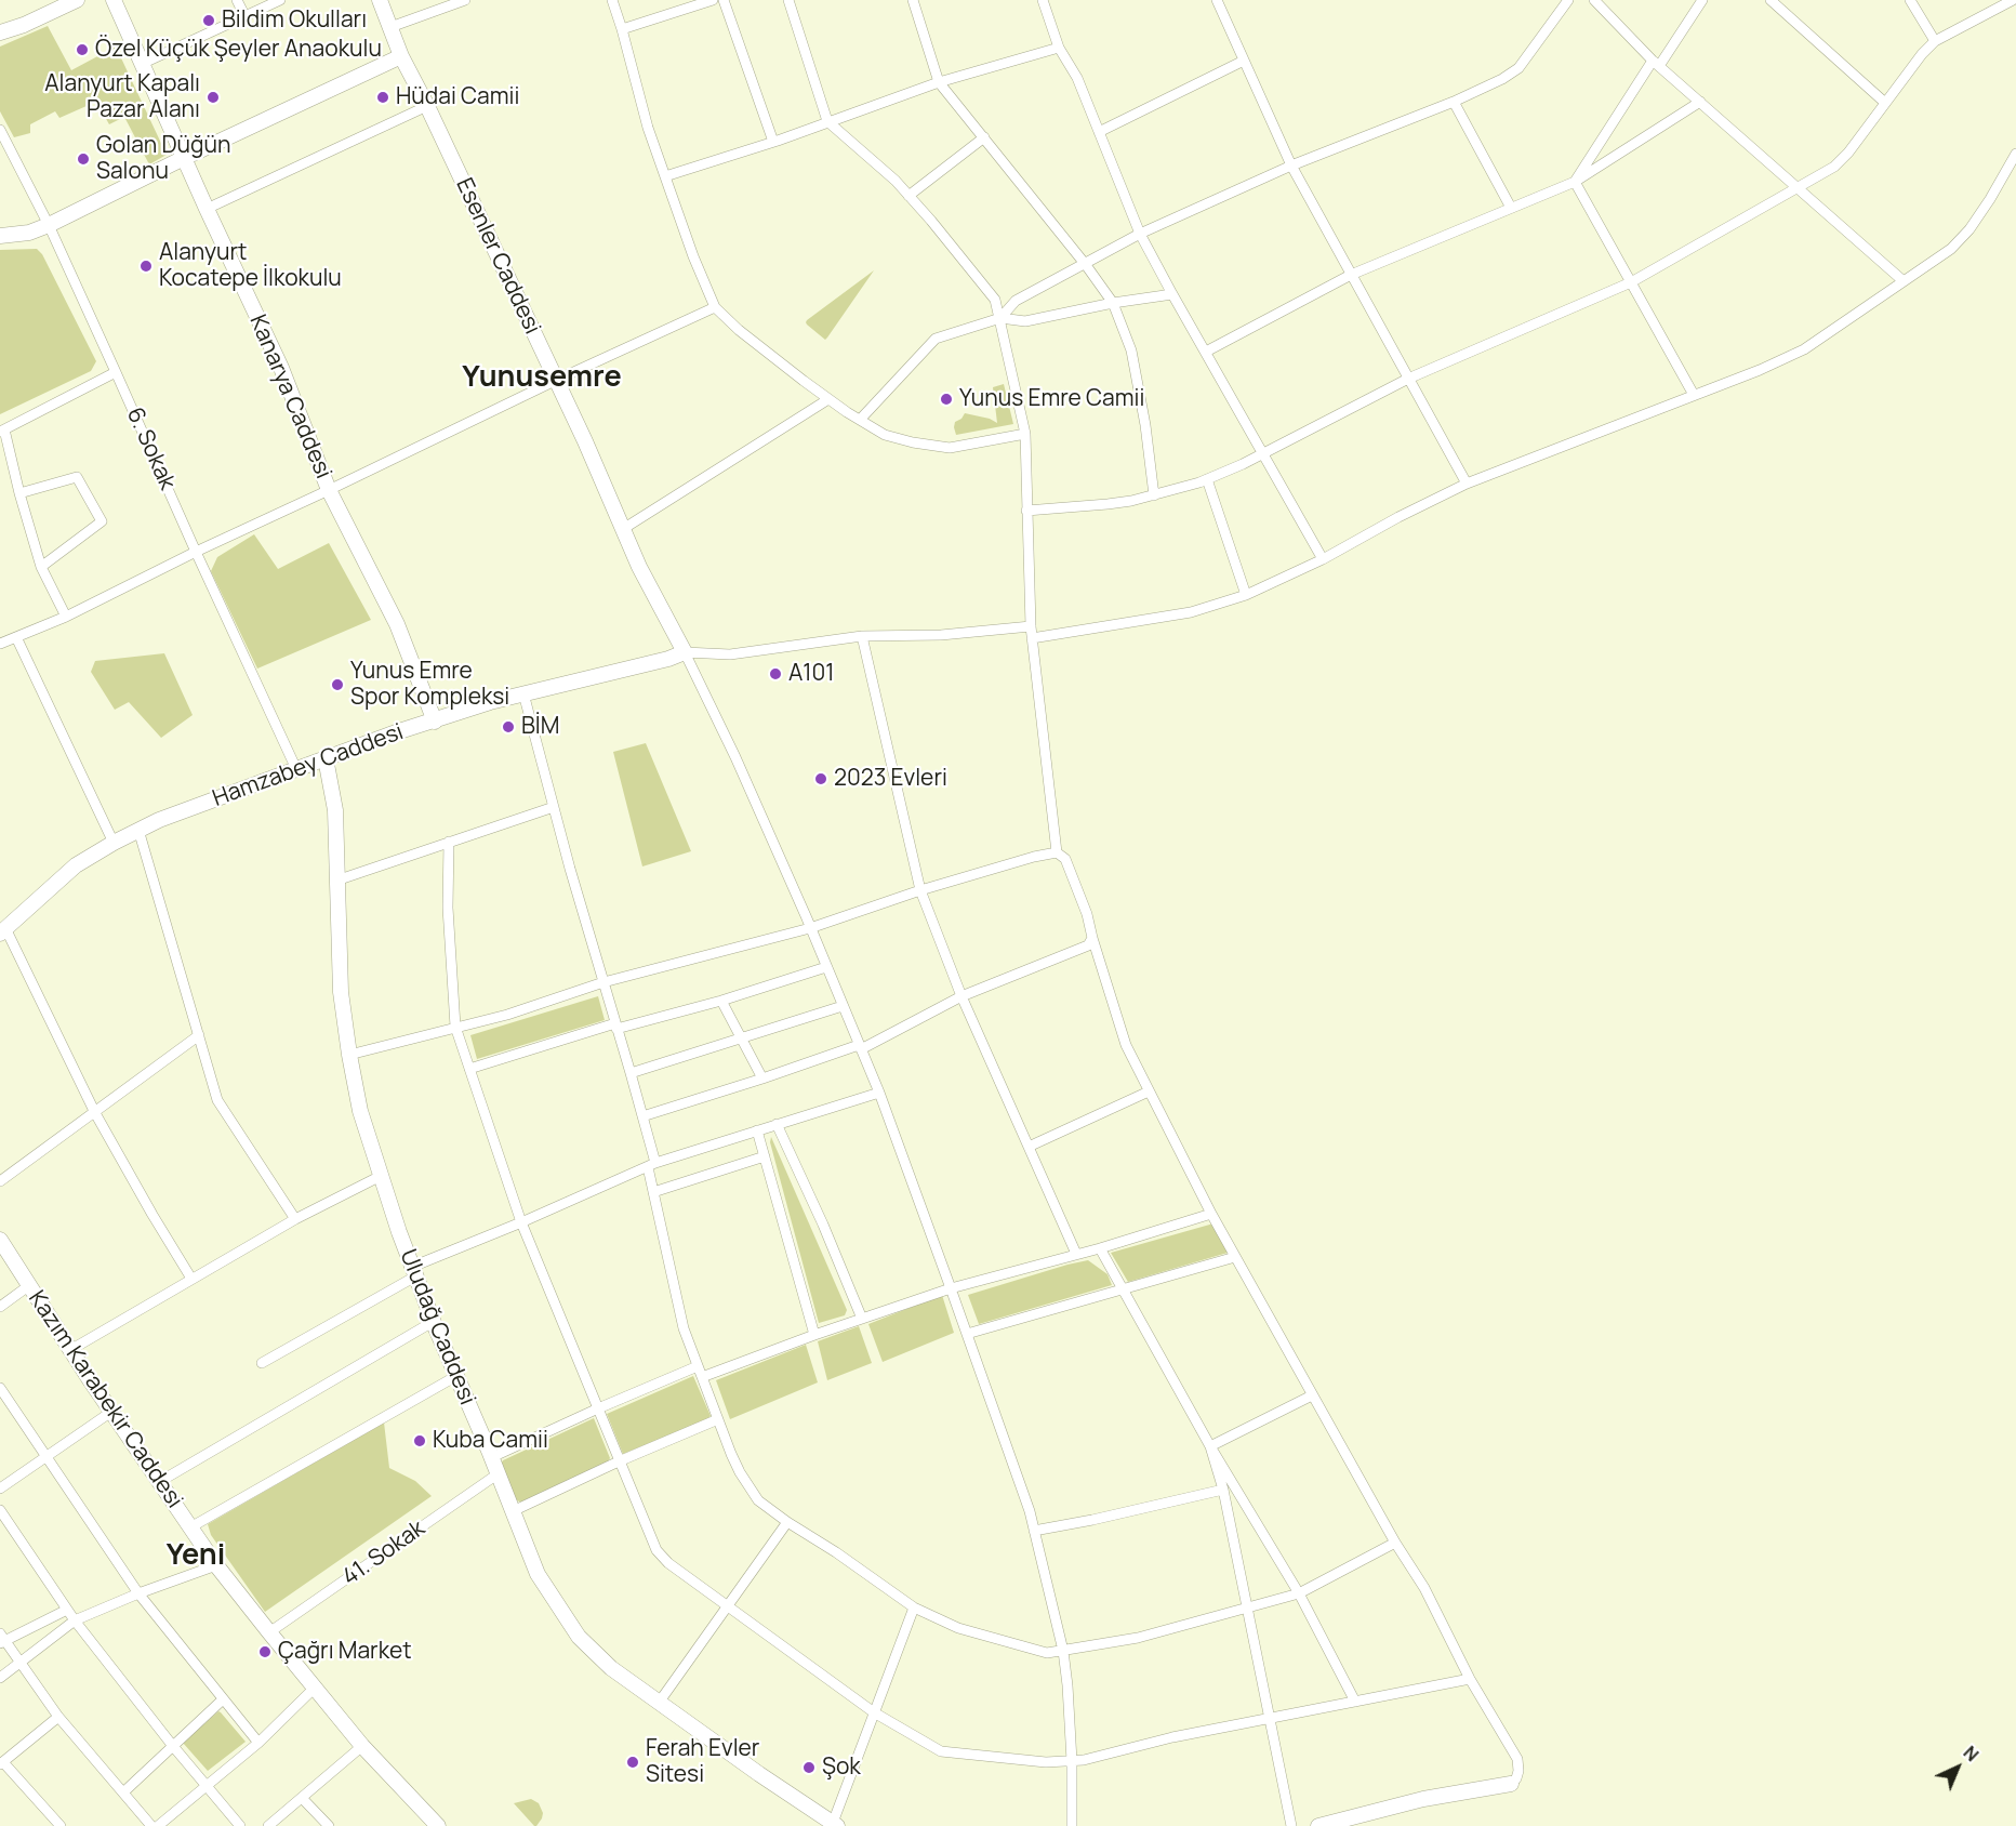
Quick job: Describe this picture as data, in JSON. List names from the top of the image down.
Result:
{
  "streets": {
    "street": [
      "Esenler Caddesi",
      "Kanarya Caddesi",
      "6. Sokak",
      "Hamzabey Caddesi",
      "Uludağ Caddesi",
      "Kazım Karabekir Caddesi",
      "41. Sokak"
    ]
  },
  "crossings": [
    ["Esenler Caddesi", "Hamzabey Caddesi"],
    ["Kanarya Caddesi", "Hamzabey Caddesi"],
    ["6. Sokak", "Hamzabey Caddesi"],
    ["Hamzabey Caddesi", "Uludağ Caddesi"],
    ["Uludağ Caddesi", "41. Sokak"],
    ["Kazım Karabekir Caddesi", "41. Sokak"]
  ],
  "districts": ["Yunusemre", "Yeni"],
  "places": [
    "Bildim Okulları",
    "Özel Küçük Şeyler Anaokulu",
    "Alanyurt Kapalı Pazar Alanı",
    "Hüdai Camii",
    "Golan Düğün Salonu",
    "Alanyurt Kocatepe İlkokulu",
    "Yunus Emre Camii",
    "A101",
    "Yunus Emre Spor Kompleksi",
    "BİM",
    "2023 Evleri",
    "Kuba Camii",
    "Çağrı Market",
    "Ferah Evler Sitesi",
    "Şok"
  ],
  "north": "top right"
}
